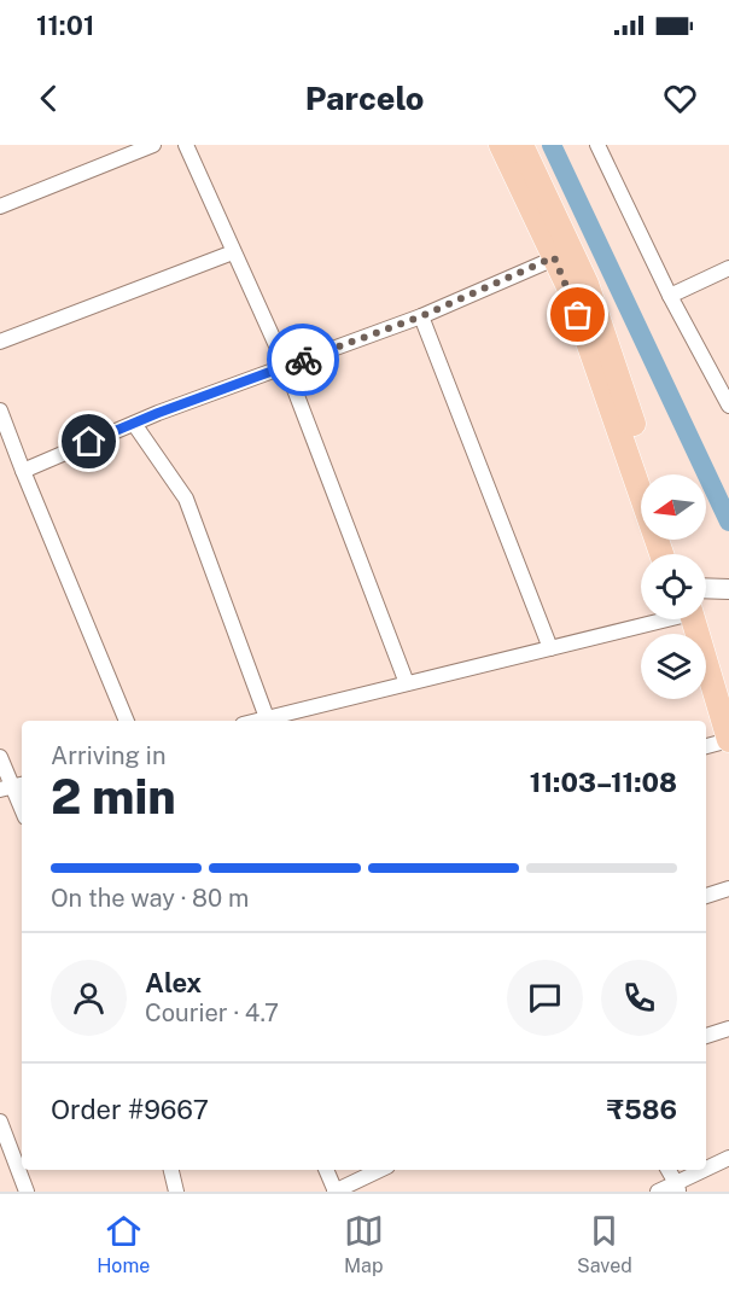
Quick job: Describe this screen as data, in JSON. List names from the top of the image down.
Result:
{
  "north": "left",
  "page": {
    "status": "11:01",
    "header": "Parcelo",
    "heading": ["2 min", "Arriving in", "11:03–11:08"],
    "panel": [
      "Alex",
      "Courier · 4.7",
      "Order #9667",
      "₹586"
    ],
    "bar": "On the way · 80 m",
    "tabs": ["Home", "Map", "Saved"]
  }
}
